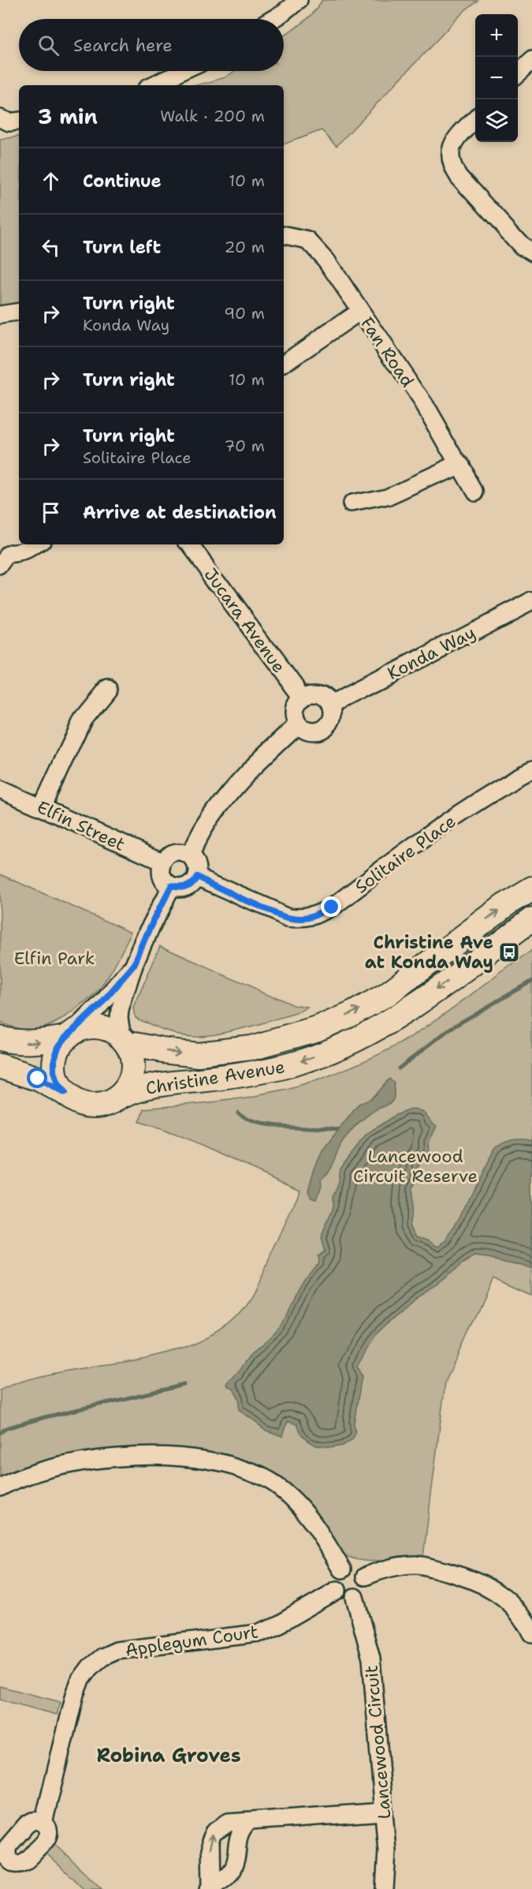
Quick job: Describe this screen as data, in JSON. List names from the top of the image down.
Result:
{
  "streets": {
    "main road": ["Christine Avenue"],
    "street": [
      "Fan Road",
      "Jucara Avenue",
      "Konda Way",
      "Elfin Street",
      "Solitaire Place",
      "Applegum Court",
      "Lancewood Circuit"
    ]
  },
  "crossings": [
    ["Jucara Avenue", "Konda Way"],
    ["Elfin Street", "Solitaire Place"],
    ["Applegum Court", "Lancewood Circuit"]
  ],
  "districts": ["Robina Groves"],
  "parks": ["Elfin Park", "Lancewood Circuit Reserve"],
  "places": {
    "bus stop": ["Christine Ave at Konda Way"]
  },
  "page": {
    "map_buttons": ["+", "−"],
    "search": "Search here",
    "heading": ["3 min", "Walk · 200 m"],
    "list": [
      ["Continue", "10 m"],
      ["Turn left", "20 m"],
      ["Turn right", "Konda Way", "90 m"],
      ["Turn right", "10 m"],
      ["Turn right", "Solitaire Place", "70 m"],
      "Arrive at destination"
    ]
  }
}
